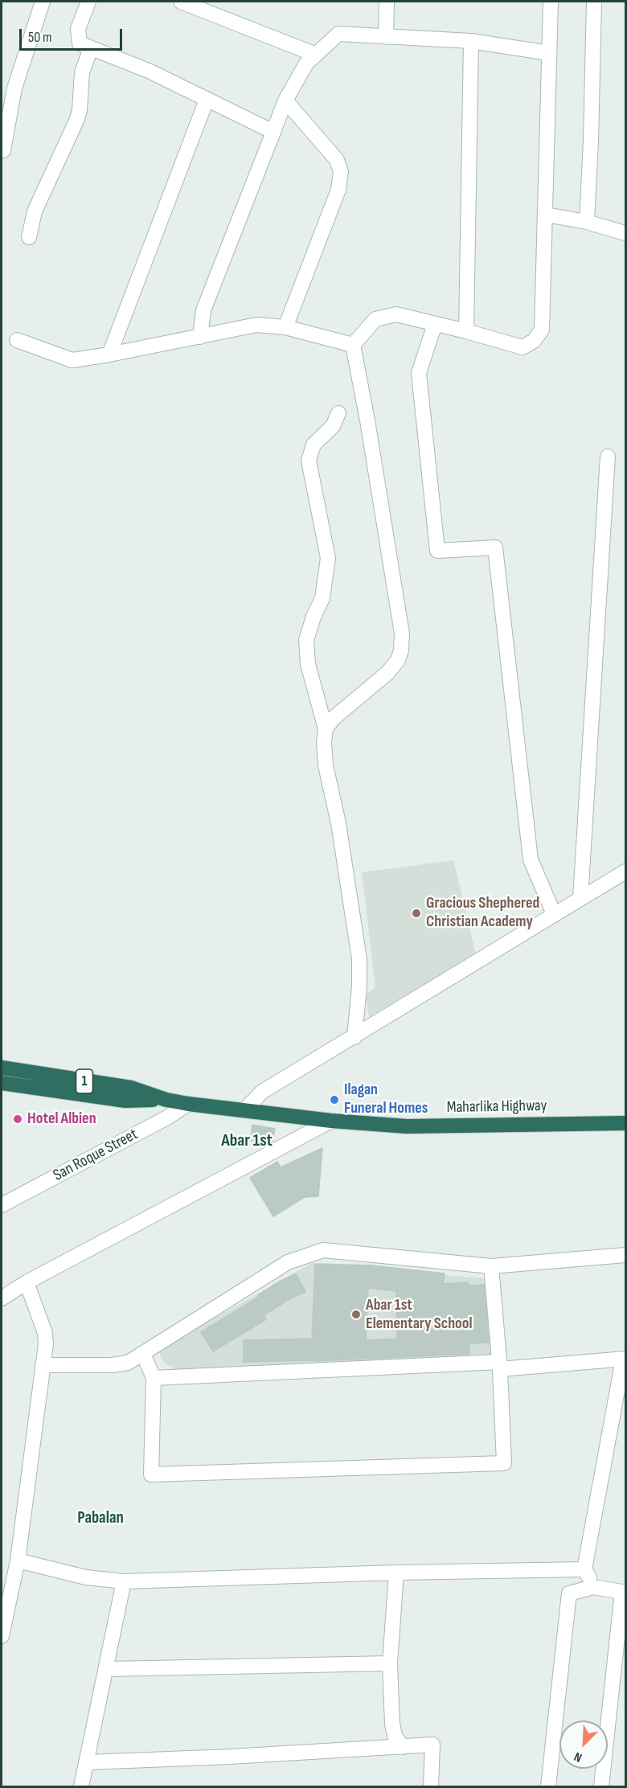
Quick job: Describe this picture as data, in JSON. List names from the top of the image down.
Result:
{
  "streets": {
    "highway": ["1", "Maharlika Highway"],
    "street": ["San Roque Street"]
  },
  "crossings": [
    ["Maharlika Highway", "San Roque Street"]
  ],
  "districts": ["Abar 1st", "Pabalan"],
  "places": [
    "Gracious Shephered Christian Academy",
    "Ilagan Funeral Homes",
    "Hotel Albien",
    "Abar 1st Elementary School"
  ],
  "scale_bar": "50 m",
  "north": "bottom left"
}
